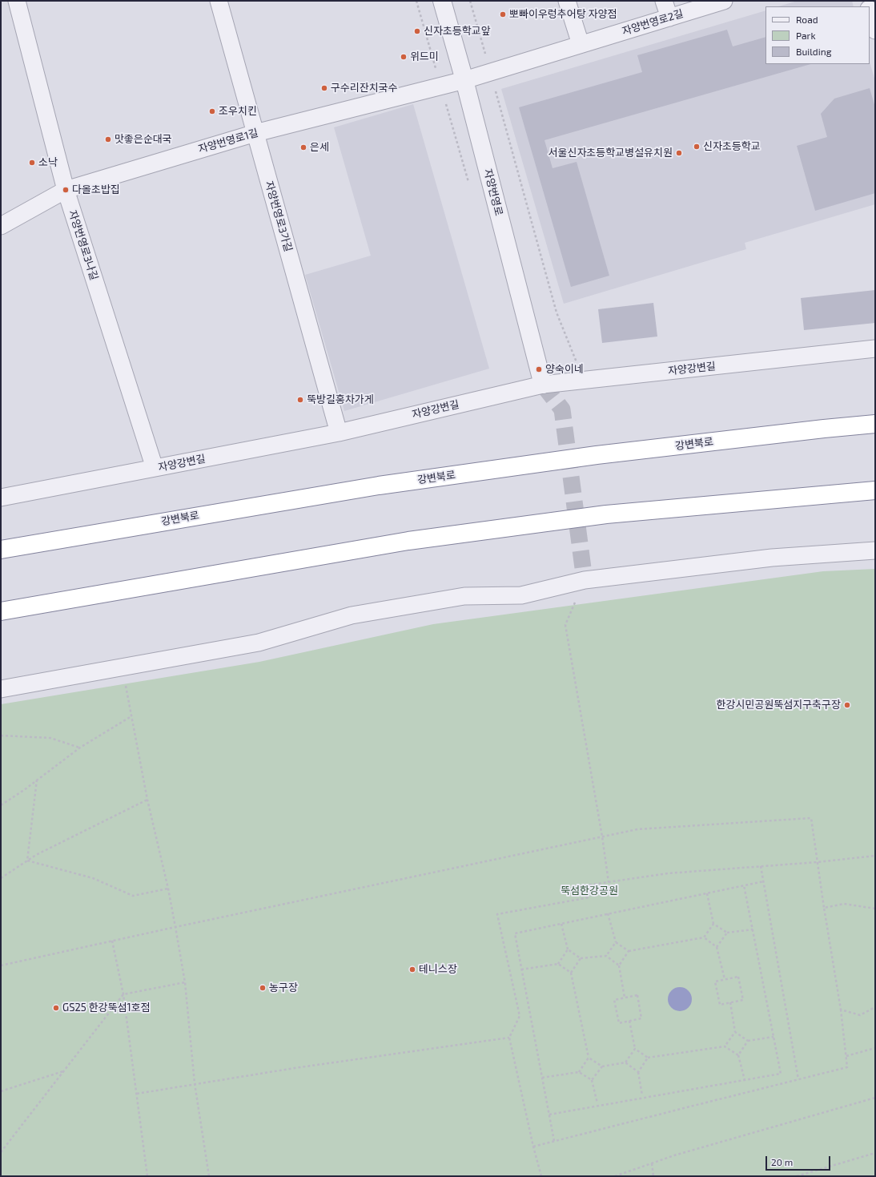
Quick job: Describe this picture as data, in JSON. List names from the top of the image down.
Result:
{
  "streets": {
    "highway": ["강변북로"],
    "street": [
      "자양번영로2길",
      "자양번영로1길",
      "자양번영로",
      "자양번영로3가길",
      "자양번영로3나길",
      "자양강변길"
    ]
  },
  "crossings": [
    ["자양번영로2길", "자양번영로1길"],
    ["자양번영로2길", "자양번영로"],
    ["자양번영로1길", "자양번영로"],
    ["자양번영로1길", "자양번영로3가길"],
    ["자양번영로1길", "자양번영로3나길"],
    ["자양번영로", "자양강변길"],
    ["자양번영로3가길", "자양강변길"],
    ["자양번영로3나길", "자양강변길"]
  ],
  "parks": ["뚝섬한강공원"],
  "places": [
    "뽀빠이우렁추어탕 자양점",
    "신자초등학교앞",
    "위드미",
    "구수리잔치국수",
    "조우치킨",
    "맛좋은순대국",
    "신자초등학교",
    "은세",
    "서울신자초등학교병설유치원",
    "소낙",
    "다올초밥집",
    "양숙이네",
    "뚝방길홍차가게",
    "한강시민공원뚝섬지구축구장",
    "테니스장",
    "농구장",
    "GS25 한강뚝섬1호점"
  ],
  "legend": ["Road", "Park", "Building"],
  "scale_bar": "20 m"
}
